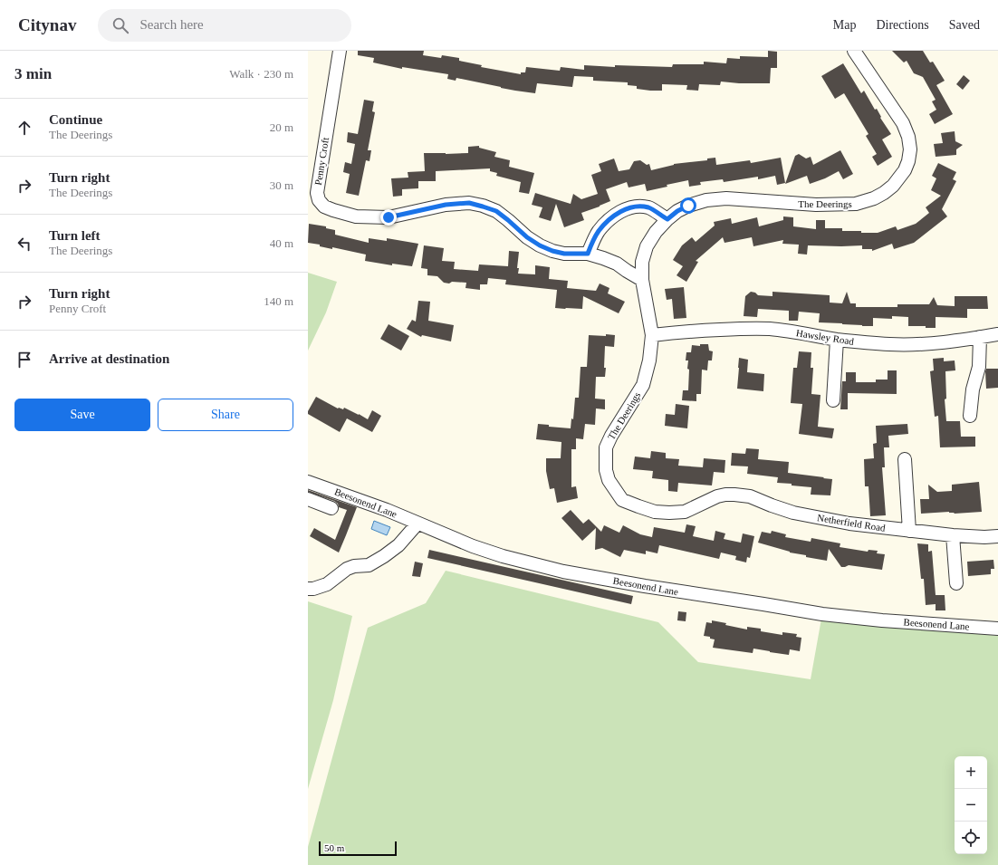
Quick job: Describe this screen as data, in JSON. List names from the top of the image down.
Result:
{
  "streets": {
    "street": [
      "Penny Croft",
      "The Deerings",
      "Hawsley Road",
      "Beesonend Lane",
      "Netherfield Road"
    ]
  },
  "crossings": [
    ["The Deerings", "Hawsley Road"],
    ["The Deerings", "Netherfield Road"]
  ],
  "scale_bar": "50 m",
  "page": {
    "header": "Citynav",
    "search": "Search here",
    "nav": ["Map", "Directions", "Saved"],
    "heading": ["3 min", "Walk · 230 m"],
    "list": [
      ["Continue", "The Deerings", "20 m"],
      ["Turn right", "The Deerings", "30 m"],
      ["Turn left", "The Deerings", "40 m"],
      ["Turn right", "Penny Croft", "140 m"],
      "Arrive at destination"
    ],
    "buttons": ["Save", "Share"],
    "map_buttons": ["+", "−"],
    "scale": "50 m"
  }
}
